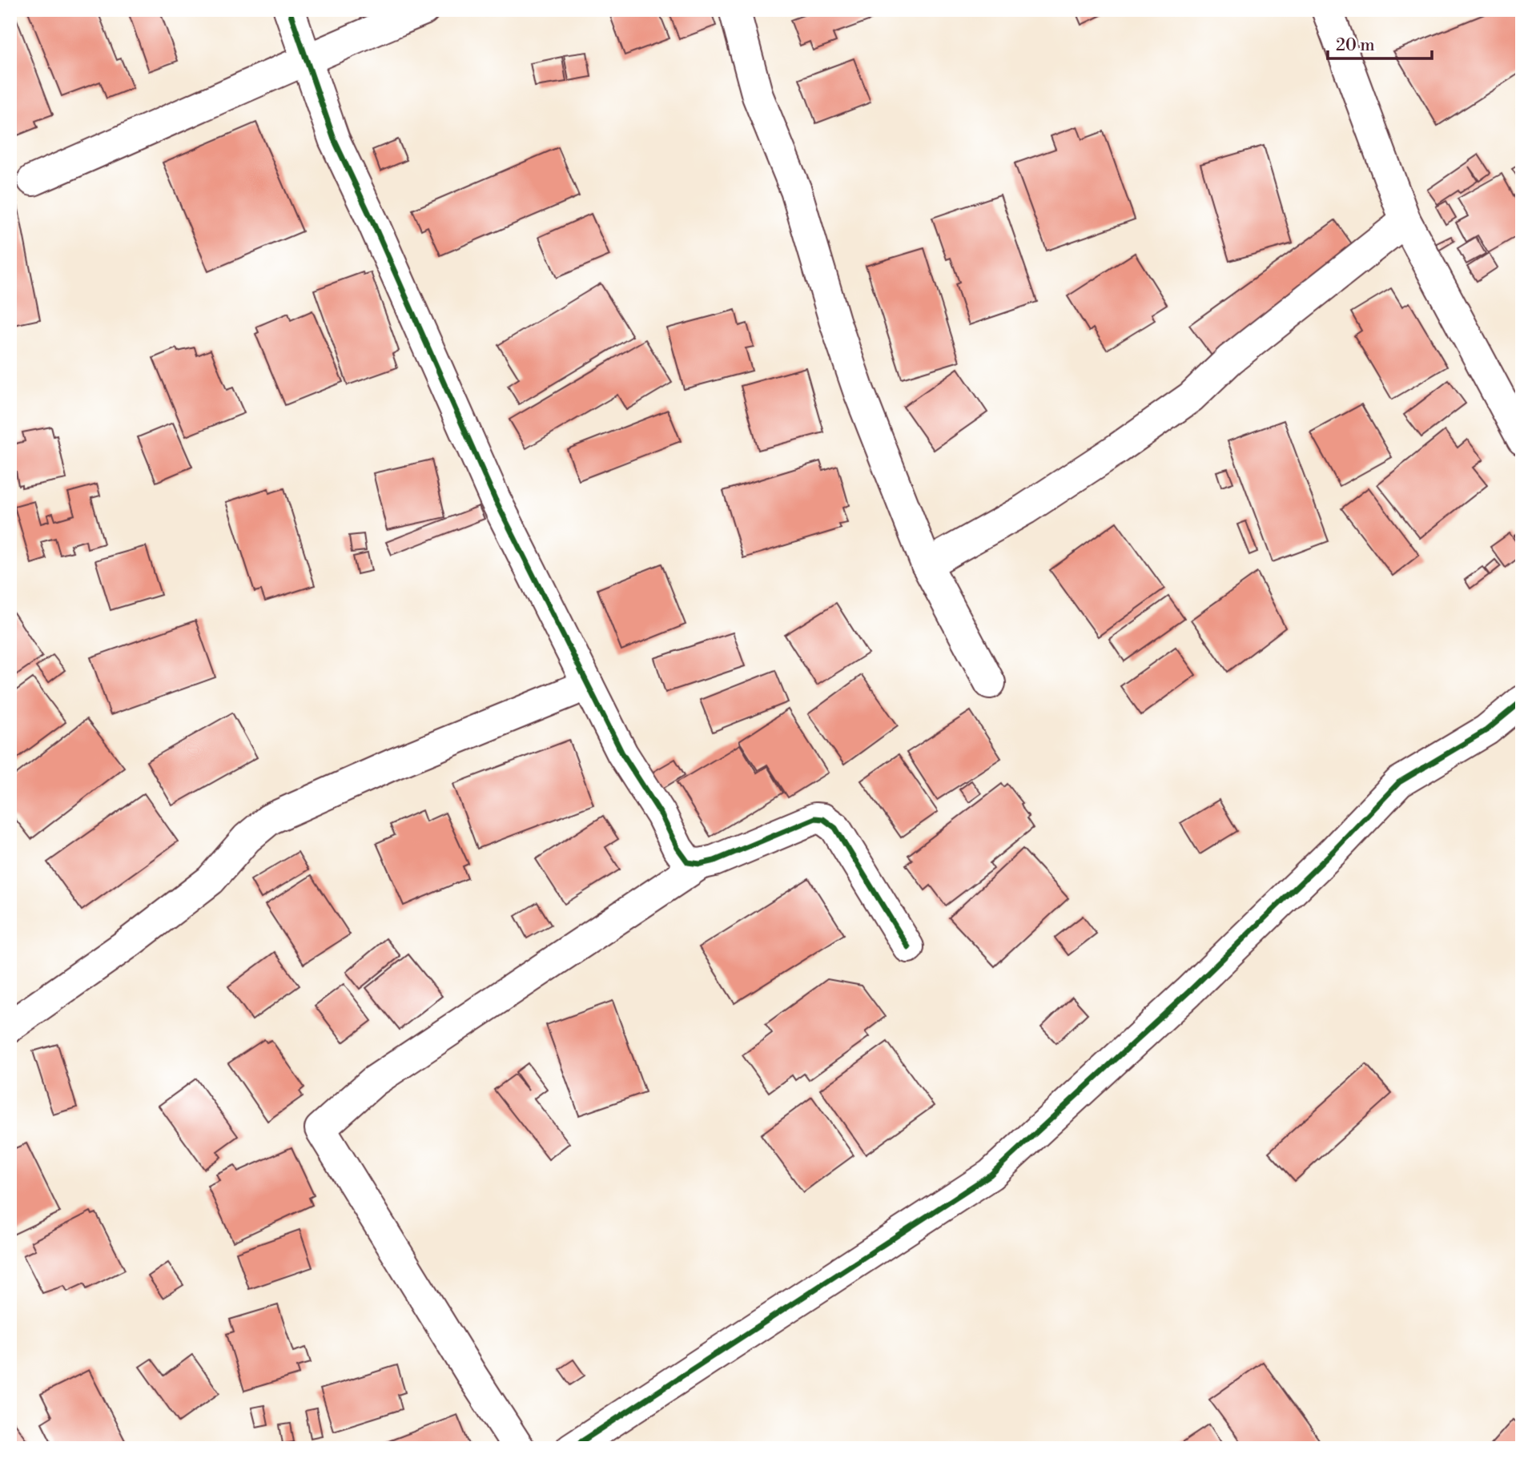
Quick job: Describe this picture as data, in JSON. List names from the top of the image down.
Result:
{
  "scale_bar": "20 m"
}
